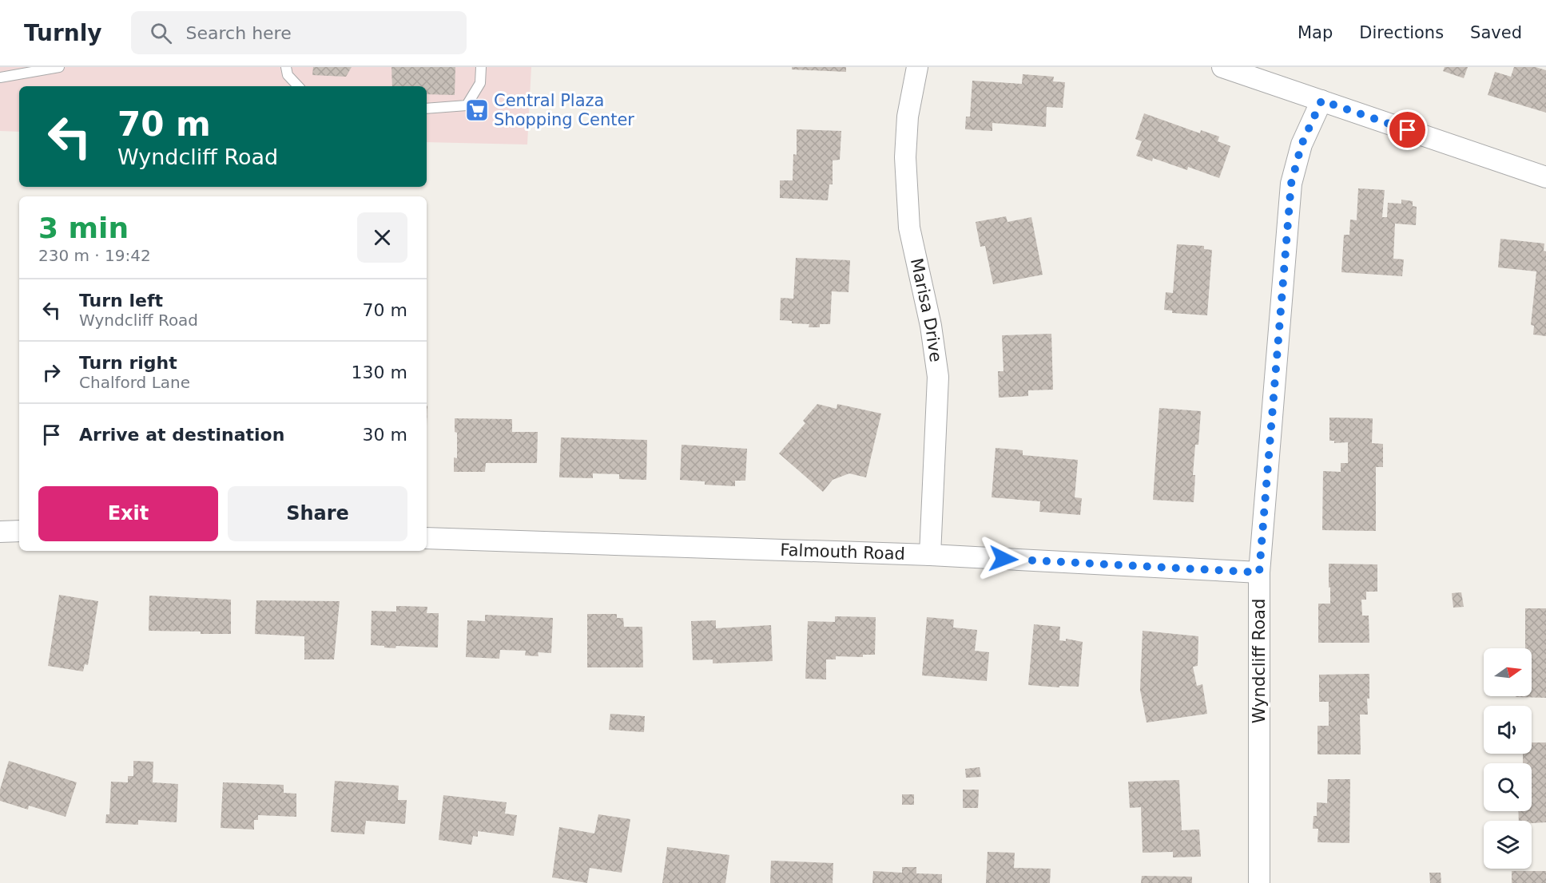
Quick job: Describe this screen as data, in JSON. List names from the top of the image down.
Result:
{
  "streets": {
    "street": ["Marisa Drive", "Falmouth Road", "Wyndcliff Road"]
  },
  "crossings": [
    ["Marisa Drive", "Falmouth Road"],
    ["Falmouth Road", "Wyndcliff Road"]
  ],
  "places": {
    "supermarket": ["Central Plaza Shopping Center"]
  },
  "north": "right",
  "page": {
    "header": "Turnly",
    "search": "Search here",
    "nav": ["Map", "Directions", "Saved"],
    "turn": ["70 m", "Wyndcliff Road"],
    "heading": ["3 min", "230 m · 19:42"],
    "list": [
      {
        "name": "Turn left",
        "note": "Wyndcliff Road",
        "value": "70 m"
      },
      {
        "name": "Turn right",
        "note": "Chalford Lane",
        "value": "130 m"
      },
      {
        "name": "Arrive at destination",
        "value": "30 m"
      }
    ],
    "buttons": ["Exit", "Share"]
  }
}
